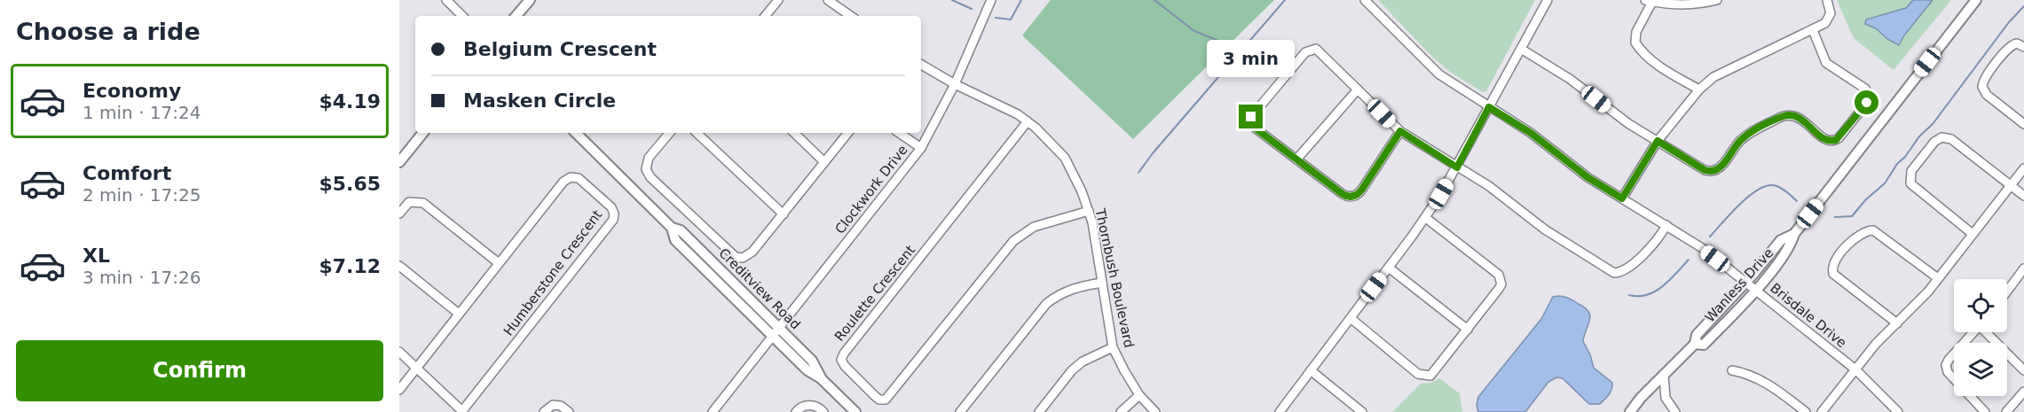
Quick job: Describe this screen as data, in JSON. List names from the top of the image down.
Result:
{
  "streets": {
    "main road": ["Wanless Drive", "Creditview Road"],
    "street": [
      "Clockwork Drive",
      "Humberstone Crescent",
      "Thornbush Boulevard",
      "Roulette Crescent",
      "Brisdale Drive"
    ]
  },
  "crossings": [
    ["Clockwork Drive", "Thornbush Boulevard"],
    ["Clockwork Drive", "Creditview Road"],
    ["Thornbush Boulevard", "Roulette Crescent"],
    ["Wanless Drive", "Brisdale Drive"]
  ],
  "page": {
    "heading": "Choose a ride",
    "banner": ["Belgium Crescent", "Masken Circle"],
    "bubble": "3 min",
    "list": [
      {
        "name": "Economy",
        "note": "1 min · 17:24",
        "value": "$4.19"
      },
      {
        "name": "Comfort",
        "note": "2 min · 17:25",
        "value": "$5.65"
      },
      {
        "name": "XL",
        "note": "3 min · 17:26",
        "value": "$7.12"
      }
    ],
    "buttons": "Confirm"
  }
}
